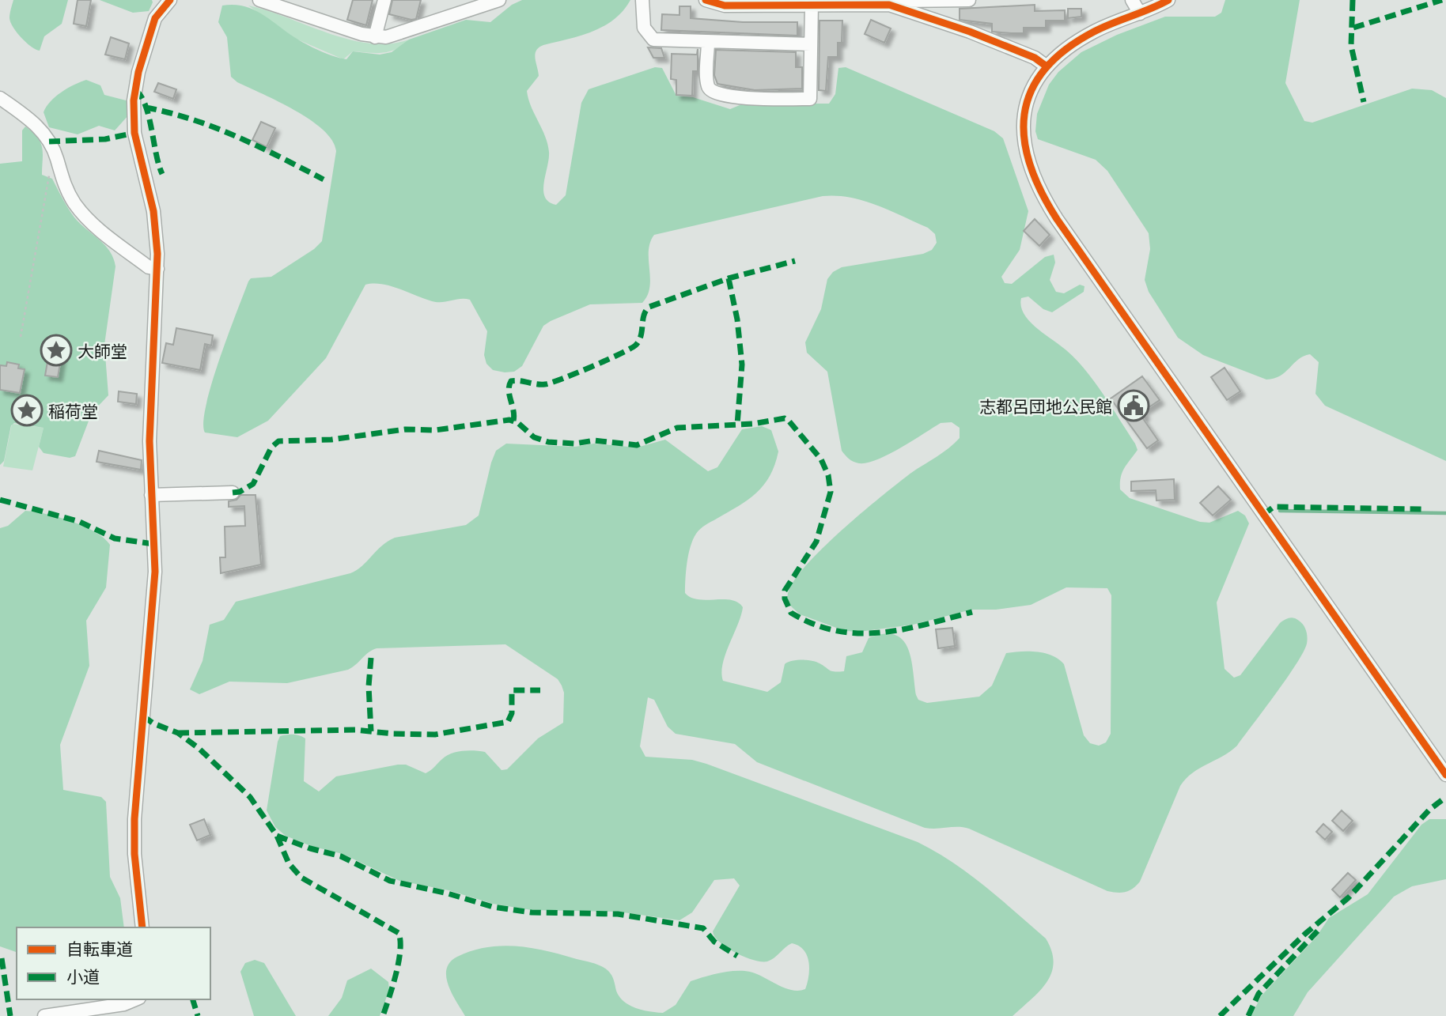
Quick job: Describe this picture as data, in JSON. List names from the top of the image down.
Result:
{
  "places": {
    "place": ["大師堂", "稲荷堂"],
    "public building": ["志都呂団地公民館"]
  },
  "legend": ["自転車道", "小道"]
}
